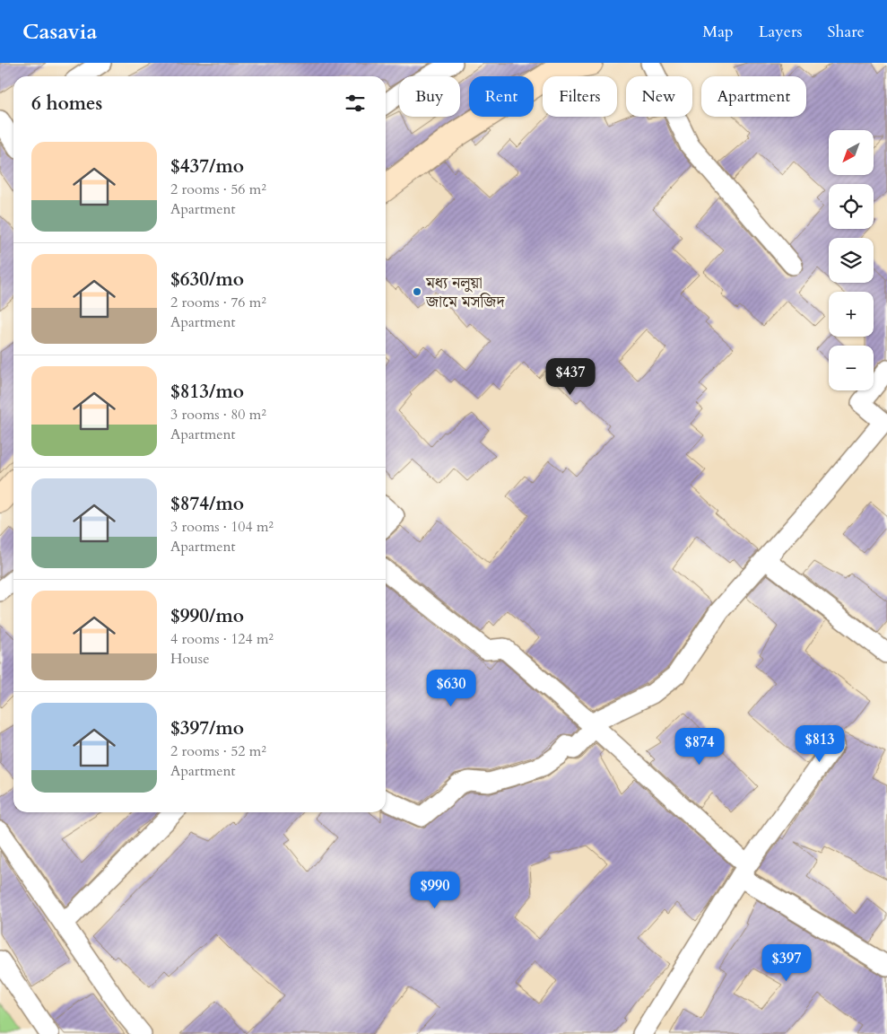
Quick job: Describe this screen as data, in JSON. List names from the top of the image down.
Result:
{
  "places": ["মধ্য নলুয়া জামে মসজিদ"],
  "north": "bottom left",
  "page": {
    "header": "Casavia",
    "nav": ["Map", "Layers", "Share"],
    "chip": [
      "Buy",
      "Rent",
      "Filters",
      "New",
      "Apartment"
    ],
    "heading": "6 homes",
    "map_buttons": ["+", "−"],
    "list": [
      {
        "name": "$437/mo",
        "note": "2 rooms · 56 m² · Apartment"
      },
      {
        "name": "$630/mo",
        "note": "2 rooms · 76 m² · Apartment"
      },
      {
        "name": "$813/mo",
        "note": "3 rooms · 80 m² · Apartment"
      },
      {
        "name": "$874/mo",
        "note": "3 rooms · 104 m² · Apartment"
      },
      {
        "name": "$990/mo",
        "note": "4 rooms · 124 m² · House"
      },
      {
        "name": "$397/mo",
        "note": "2 rooms · 52 m² · Apartment"
      }
    ],
    "price": [
      "$437",
      "$630",
      "$813",
      "$874",
      "$990",
      "$397"
    ]
  }
}
